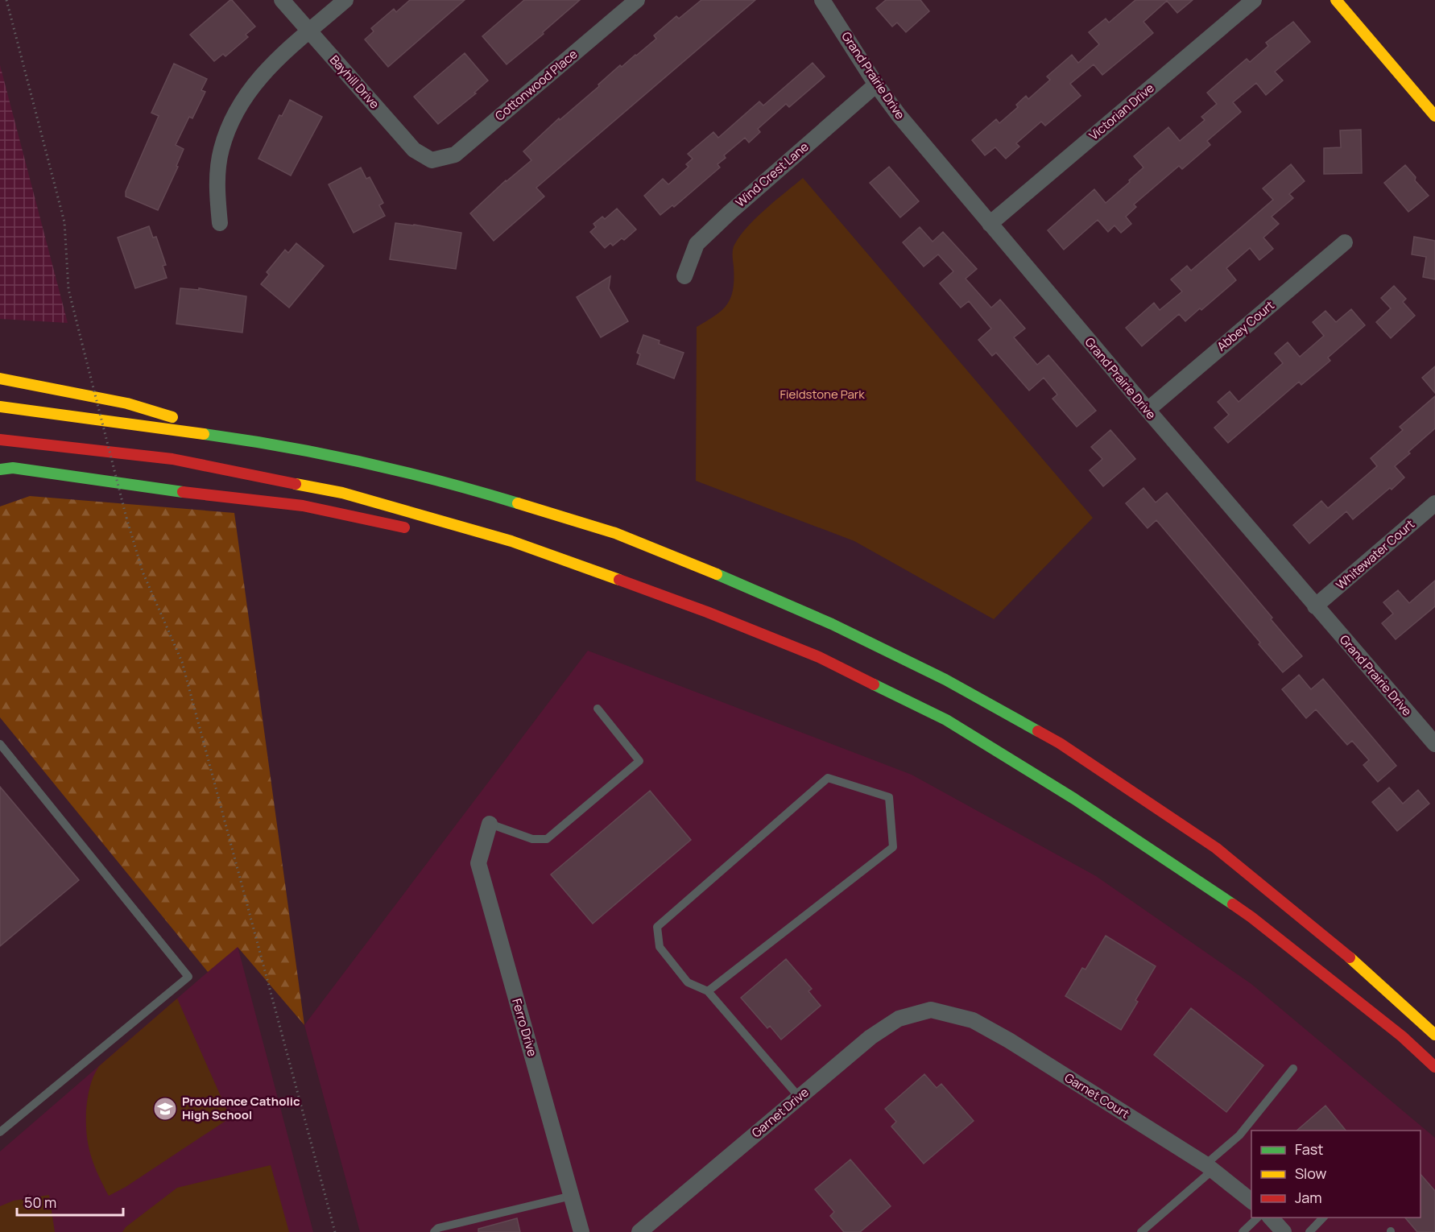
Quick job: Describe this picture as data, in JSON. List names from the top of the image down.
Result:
{
  "streets": {
    "street": [
      "Grand Prairie Drive",
      "Bayhill Drive",
      "Cottonwood Place",
      "Victorian Drive",
      "Wind Crest Lane",
      "Abbey Court",
      "Whitewater Court",
      "Ferro Drive",
      "Garnet Court",
      "Garnet Drive"
    ]
  },
  "crossings": [
    ["Grand Prairie Drive", "Victorian Drive"],
    ["Grand Prairie Drive", "Wind Crest Lane"],
    ["Grand Prairie Drive", "Abbey Court"],
    ["Grand Prairie Drive", "Whitewater Court"],
    ["Bayhill Drive", "Cottonwood Place"],
    ["Garnet Court", "Garnet Drive"]
  ],
  "parks": ["Fieldstone Park"],
  "places": {
    "school or university": ["Providence Catholic High School"]
  },
  "legend": ["Fast", "Slow", "Jam"],
  "scale_bar": "50 m"
}
